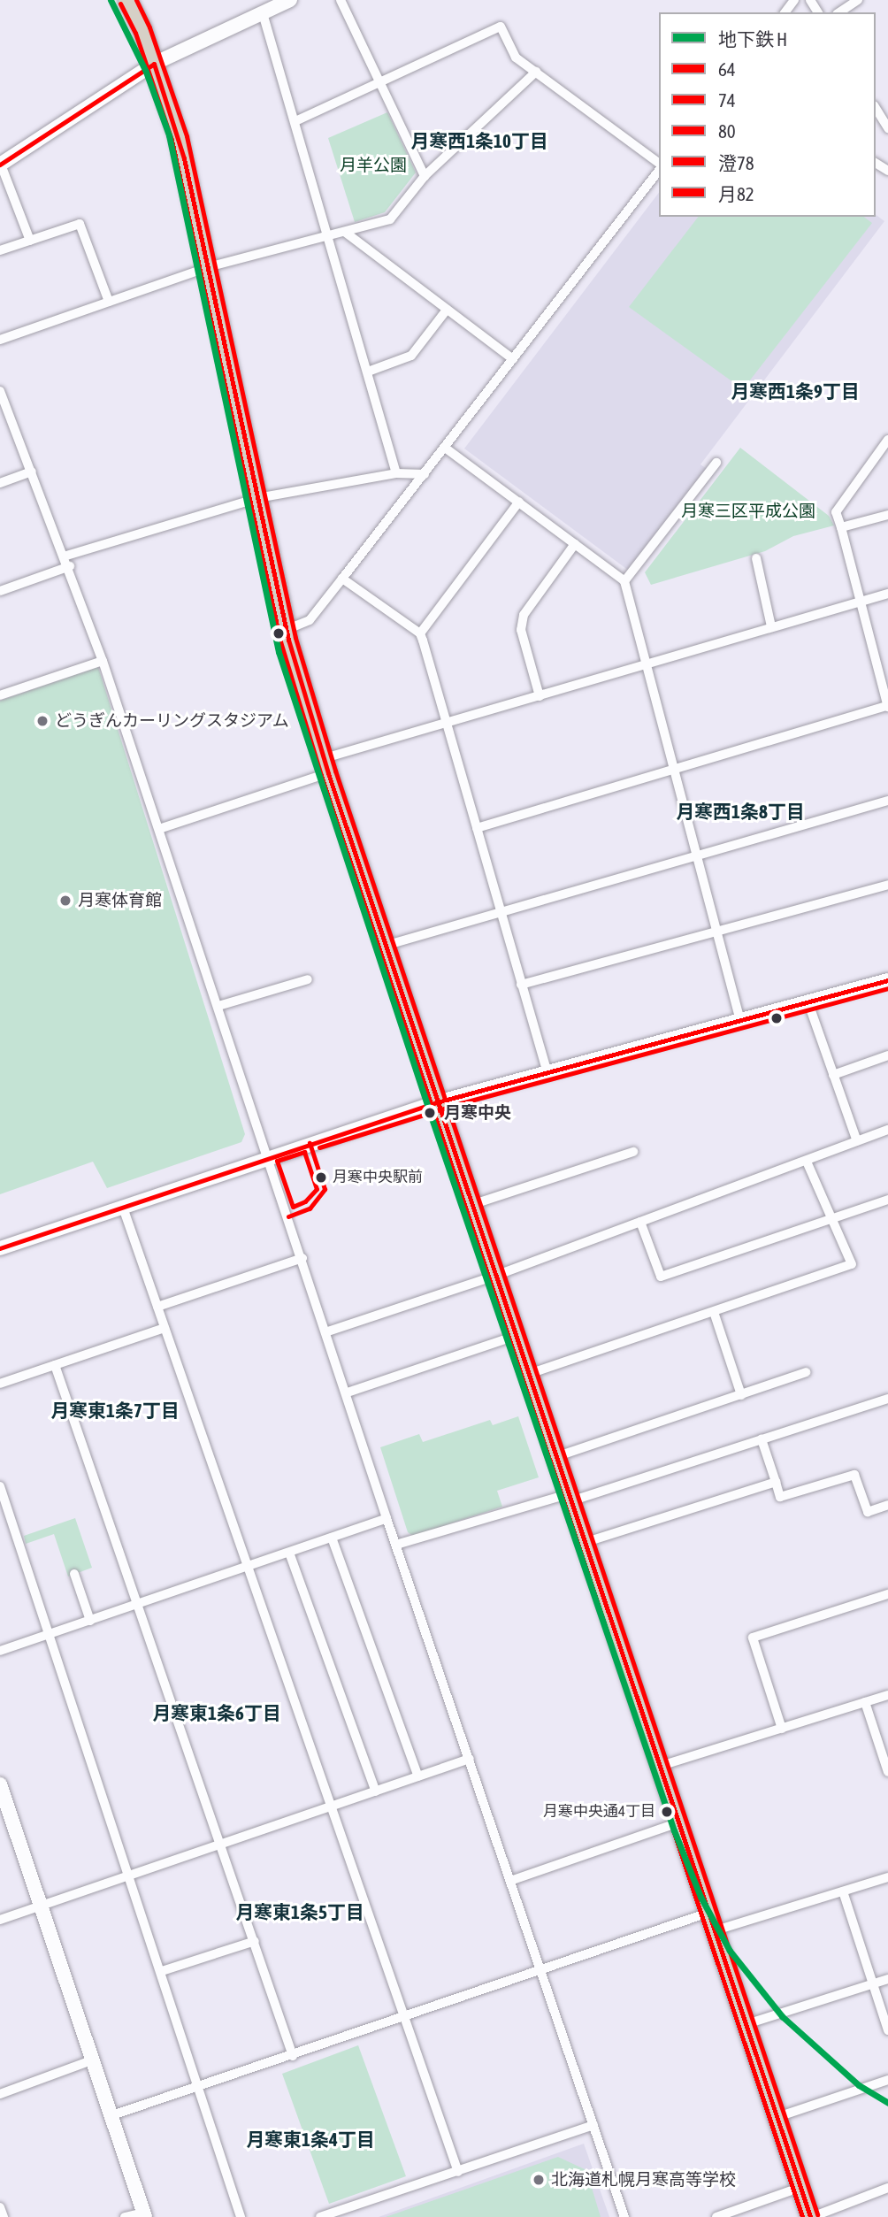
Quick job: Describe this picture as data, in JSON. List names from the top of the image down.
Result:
{
  "districts": [
    "月寒西1条10丁目",
    "月寒西1条9丁目",
    "月寒西1条8丁目",
    "月寒東1条7丁目",
    "月寒東1条6丁目",
    "月寒東1条5丁目",
    "月寒東1条4丁目"
  ],
  "parks": ["月羊公園", "月寒三区平成公園"],
  "places": [
    "どうぎんカーリングスタジアム",
    "月寒体育館",
    "月寒中央",
    "月寒中央駅前",
    "月寒中央通4丁目",
    "北海道札幌月寒高等学校"
  ],
  "lines": [
    "metro line H",
    "transit line 80",
    "transit line 74",
    "transit line 64",
    "transit line 澄78",
    "transit line 月82"
  ],
  "legend": [
    "地下鉄 H",
    "64",
    "74",
    "80",
    "澄78",
    "月82"
  ]
}
